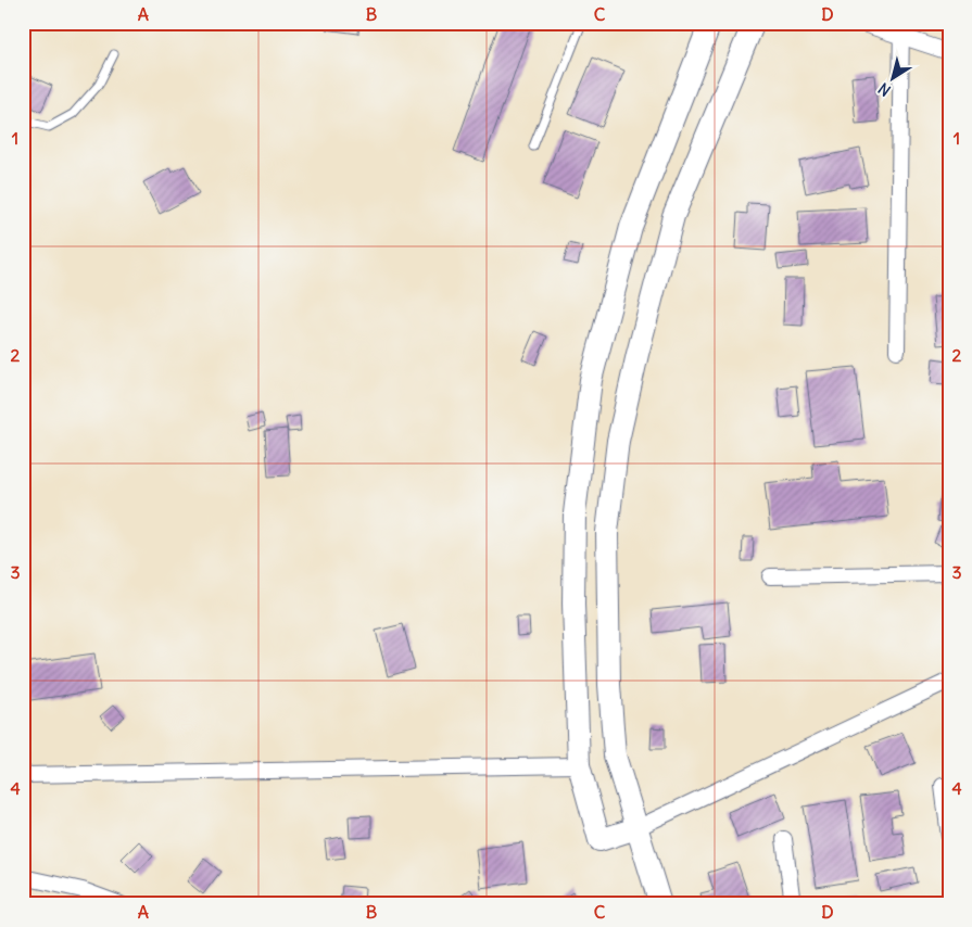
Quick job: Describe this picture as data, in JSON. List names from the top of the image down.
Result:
{
  "north": "bottom left",
  "grid": {
    "columns": [
      "A",
      "B",
      "C",
      "D"
    ],
    "rows": [
      "1",
      "2",
      "3",
      "4"
    ]
  }
}
